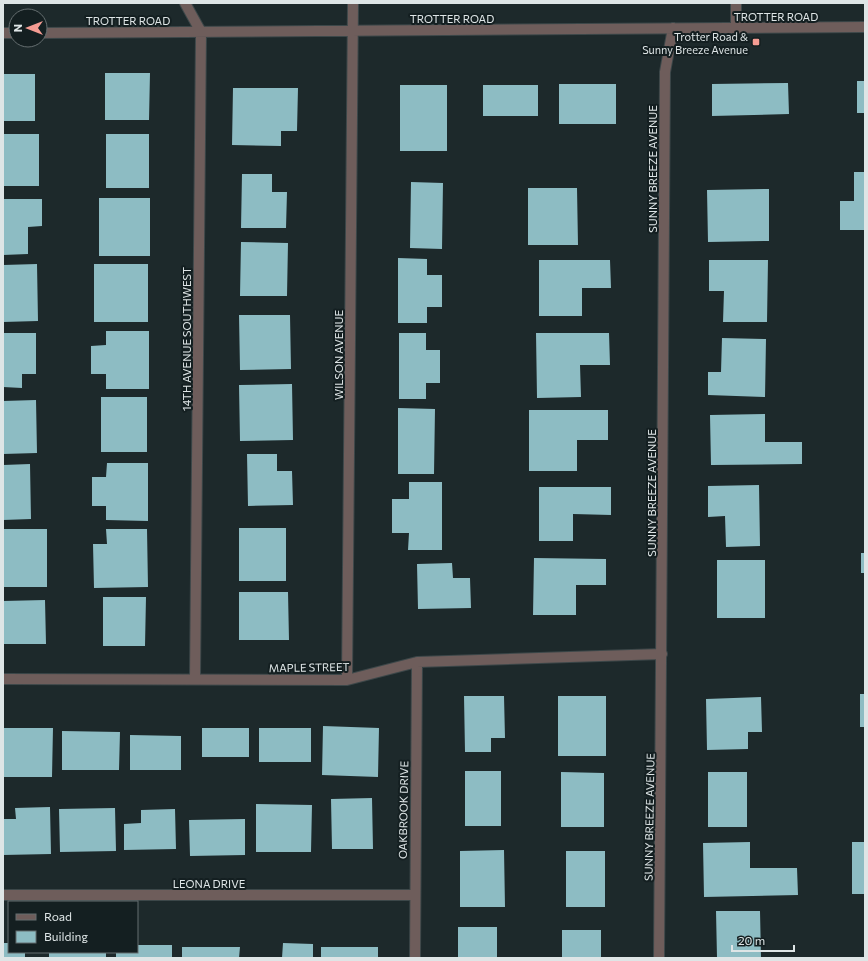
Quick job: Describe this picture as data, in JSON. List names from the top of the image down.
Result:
{
  "streets": {
    "street": [
      "TROTTER ROAD",
      "SUNNY BREEZE AVENUE",
      "14TH AVENUE SOUTHWEST",
      "WILSON AVENUE",
      "MAPLE STREET",
      "OAKBROOK DRIVE",
      "LEONA DRIVE"
    ]
  },
  "crossings": [
    ["TROTTER ROAD", "SUNNY BREEZE AVENUE"],
    ["TROTTER ROAD", "14TH AVENUE SOUTHWEST"],
    ["TROTTER ROAD", "WILSON AVENUE"],
    ["SUNNY BREEZE AVENUE", "MAPLE STREET"],
    ["14TH AVENUE SOUTHWEST", "MAPLE STREET"],
    ["WILSON AVENUE", "MAPLE STREET"],
    ["MAPLE STREET", "OAKBROOK DRIVE"],
    ["OAKBROOK DRIVE", "LEONA DRIVE"]
  ],
  "places": {
    "transit": ["Trotter Road & Sunny Breeze Avenue"]
  },
  "legend": ["Road", "Building"],
  "scale_bar": "20 m",
  "north": "left"
}
